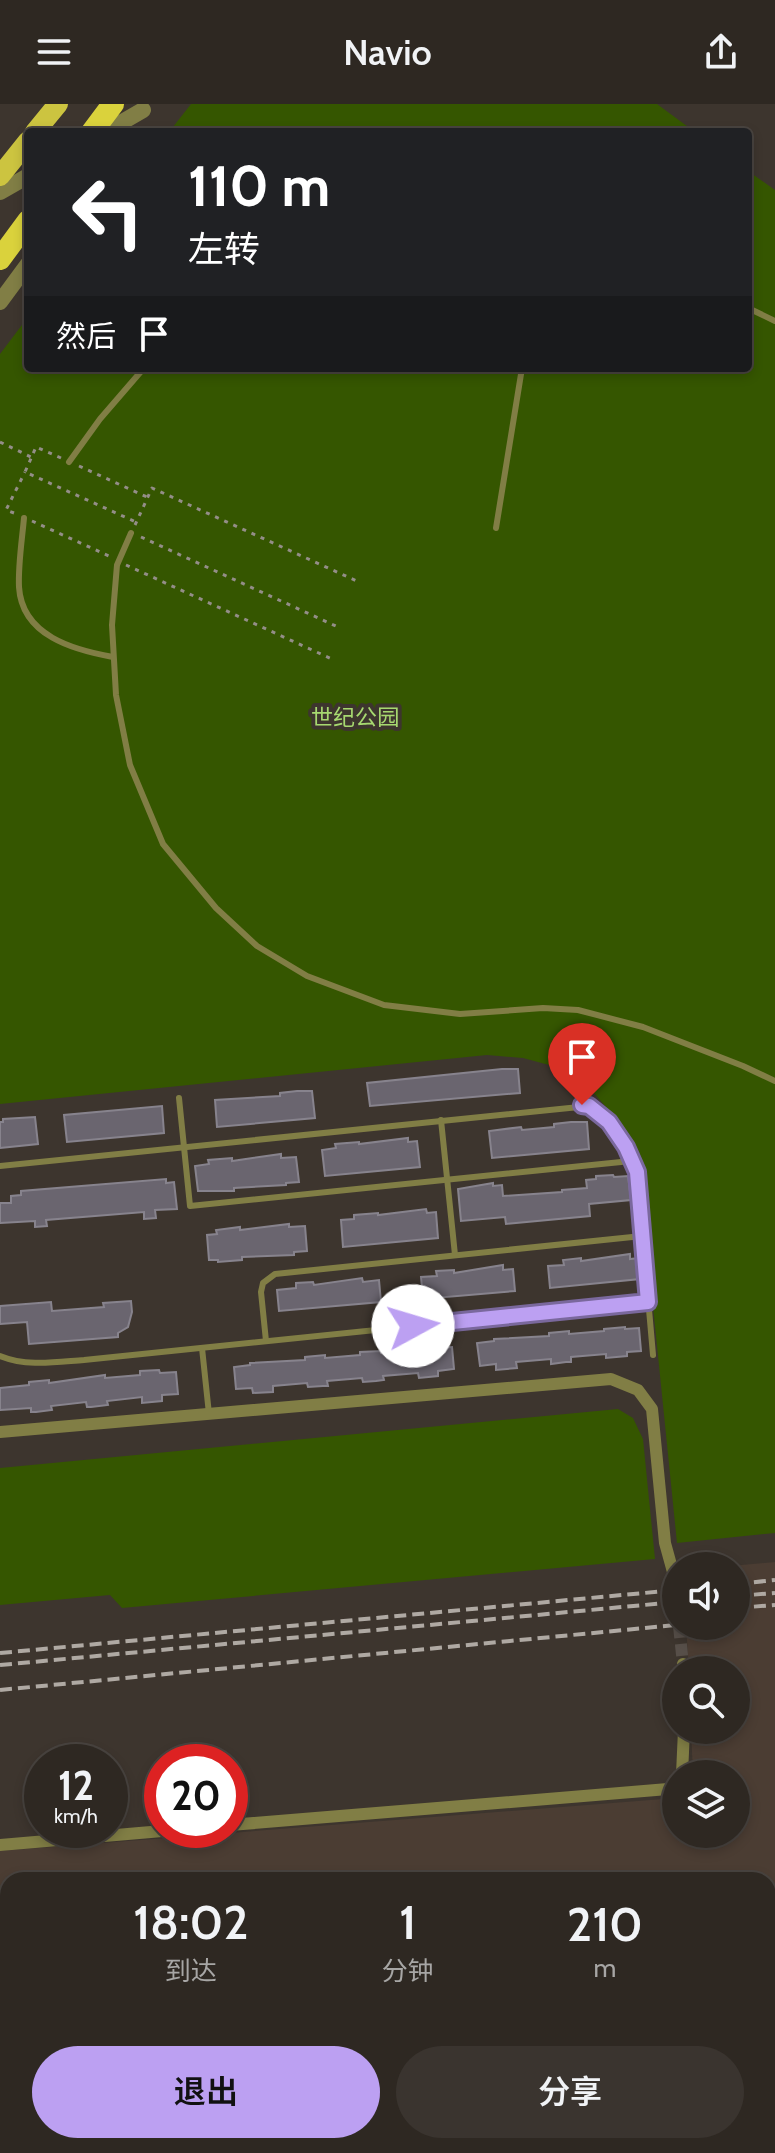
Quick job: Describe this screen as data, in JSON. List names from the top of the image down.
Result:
{
  "parks": ["世纪公园"],
  "page": {
    "header": "Navio",
    "turn": ["110 m", "左转"],
    "then": "然后",
    "speed": "12 km/h",
    "limit": "20",
    "eta": [
      "18:02",
      "到达",
      "1",
      "分钟",
      "210",
      "m"
    ],
    "buttons": ["退出", "分享"]
  }
}
